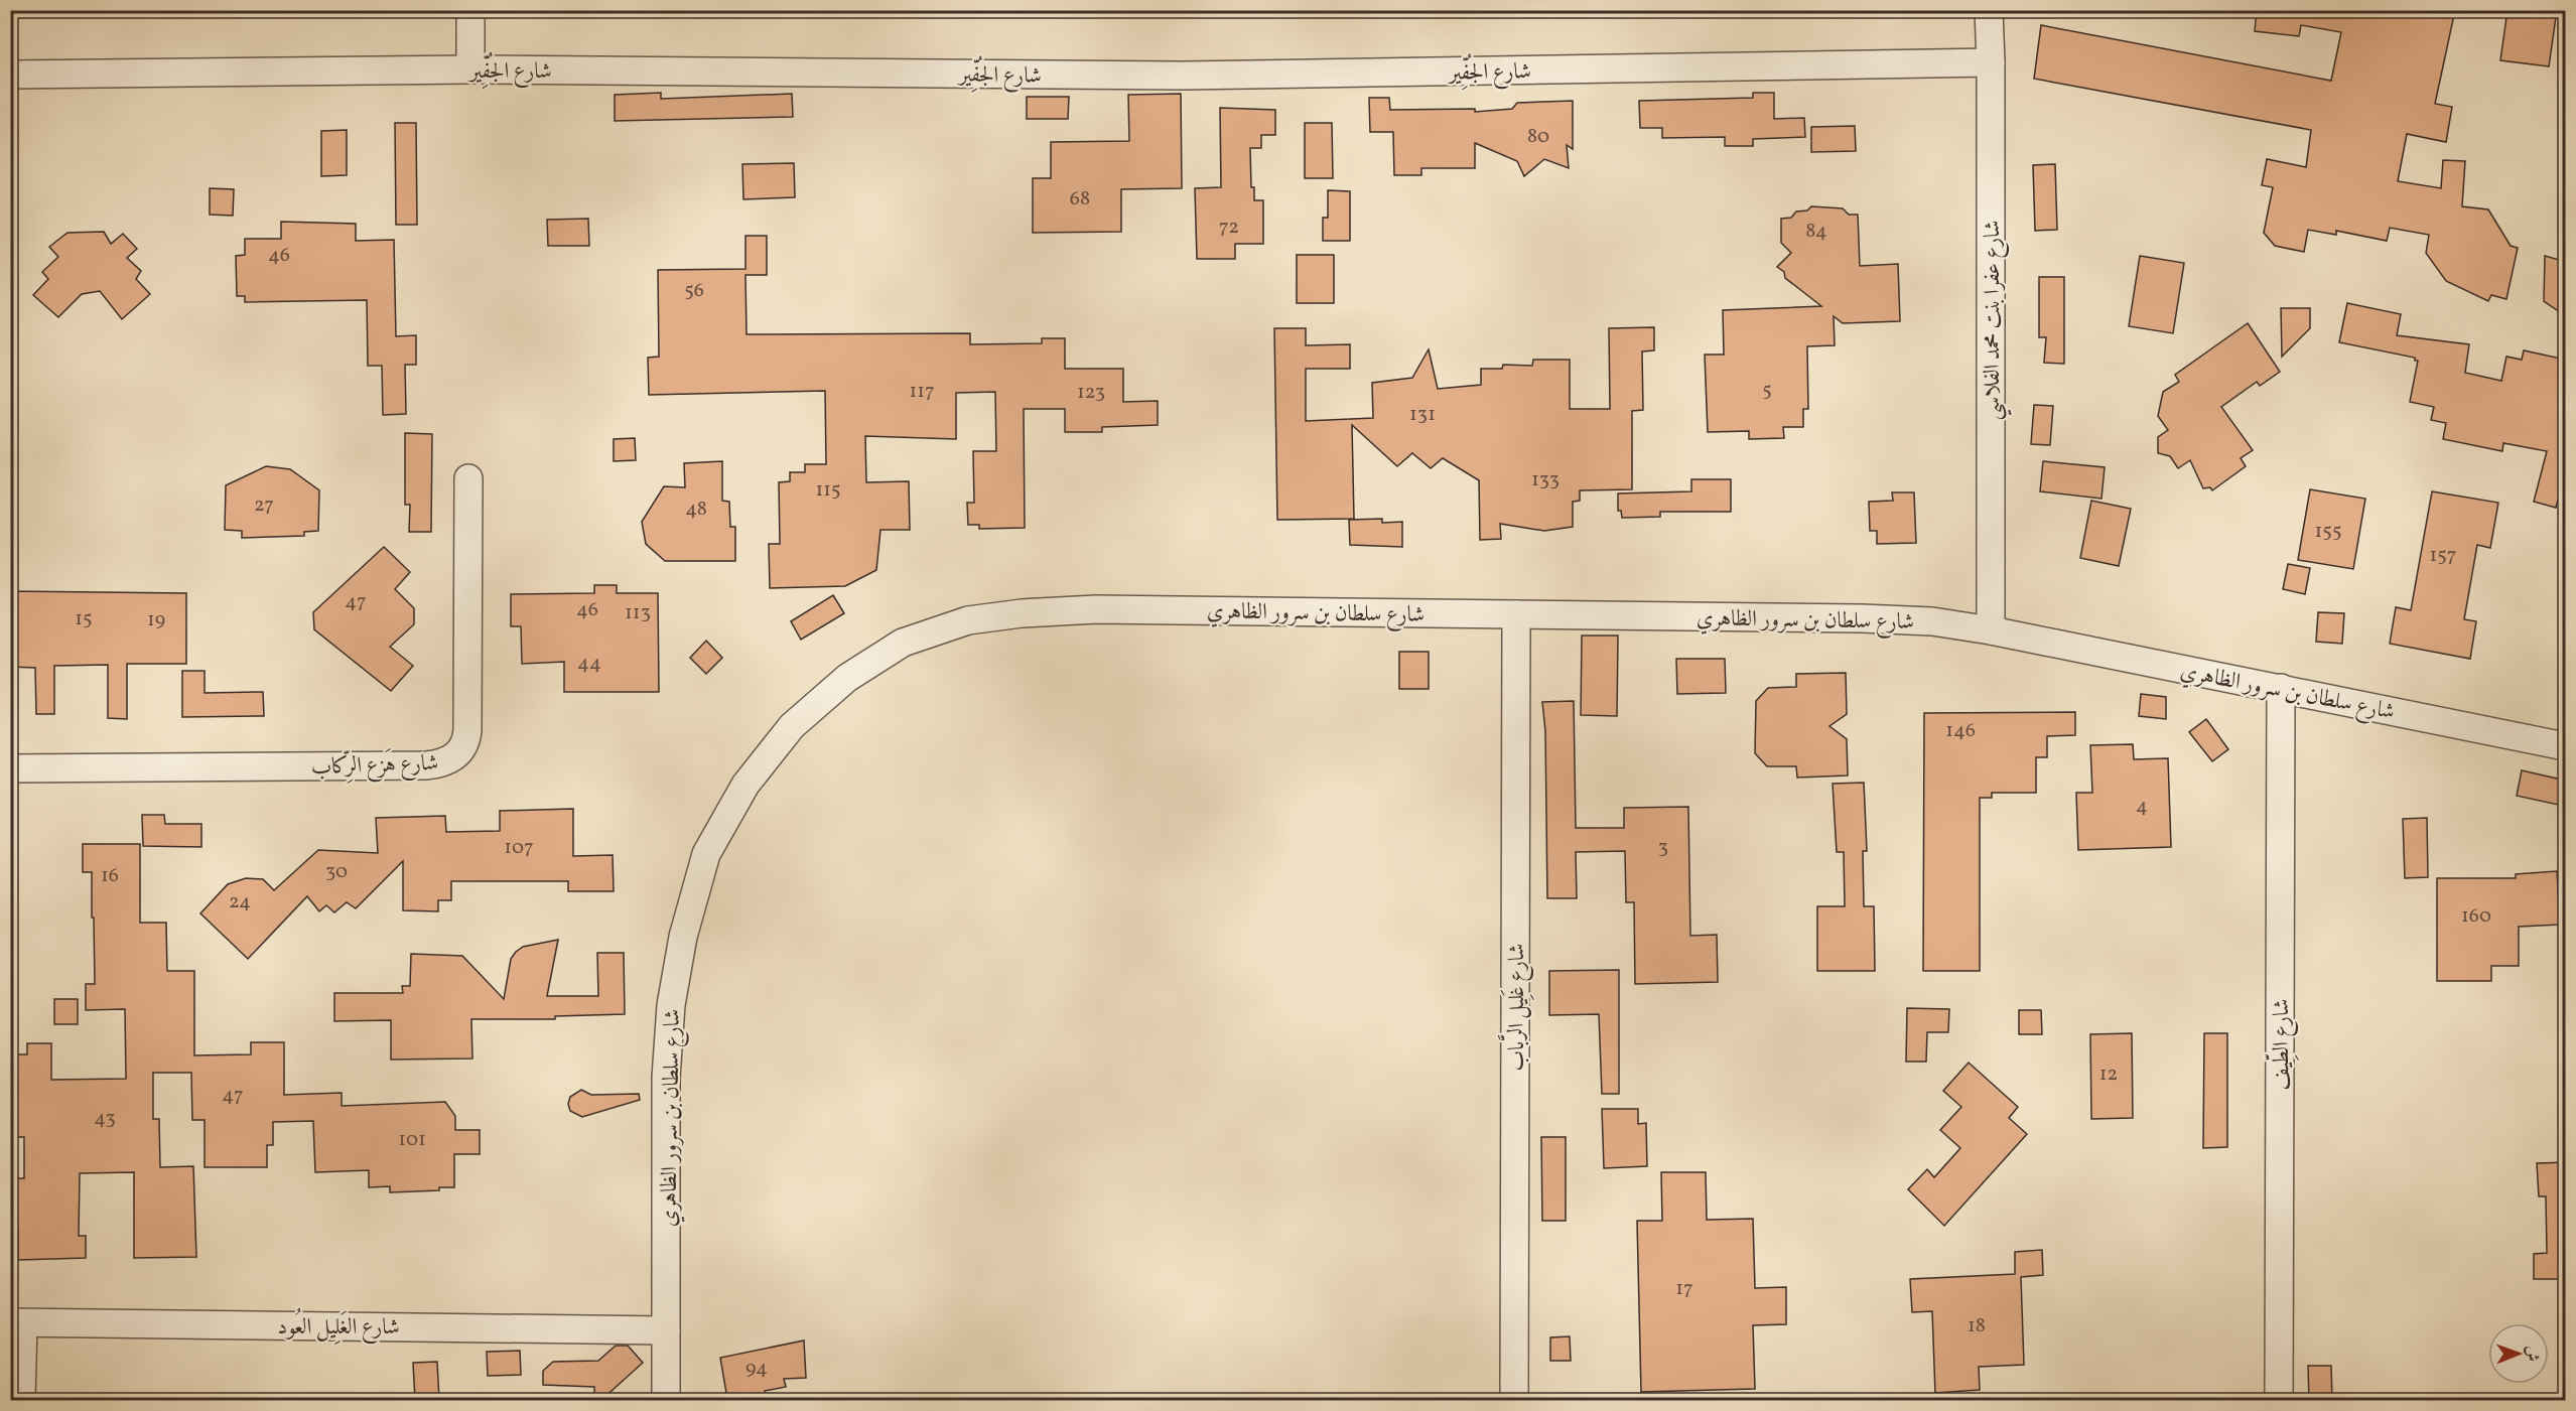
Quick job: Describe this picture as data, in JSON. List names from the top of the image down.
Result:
{
  "streets": {
    "street": [
      "شارع الجُفِّير",
      "شارع عفرا بنت محمد الفلاسي",
      "شارع سلطان بن سرور الظاهري",
      "شارع هَزع الرِّكاب",
      "شارع غَلِيل الرَّباب",
      "شارع الطِّيف",
      "شارع الغَلِيل العُود"
    ]
  },
  "crossings": [
    ["شارع الجُفِّير", "شارع عفرا بنت محمد الفلاسي"],
    ["شارع عفرا بنت محمد الفلاسي", "شارع سلطان بن سرور الظاهري"],
    ["شارع سلطان بن سرور الظاهري", "شارع غَلِيل الرَّباب"],
    ["شارع سلطان بن سرور الظاهري", "شارع الطِّيف"],
    ["شارع سلطان بن سرور الظاهري", "شارع الغَلِيل العُود"]
  ],
  "house_numbers": [
    "80",
    "68",
    "72",
    "84",
    "46",
    "56",
    "5",
    "117",
    "123",
    "131",
    "133",
    "115",
    "27",
    "48",
    "155",
    "157",
    "47",
    "46",
    "113",
    "15",
    "19",
    "44",
    "146",
    "4",
    "107",
    "3",
    "30",
    "16",
    "24",
    "160",
    "12",
    "47",
    "43",
    "101",
    "17",
    "18",
    "94"
  ],
  "north": "right"
}
